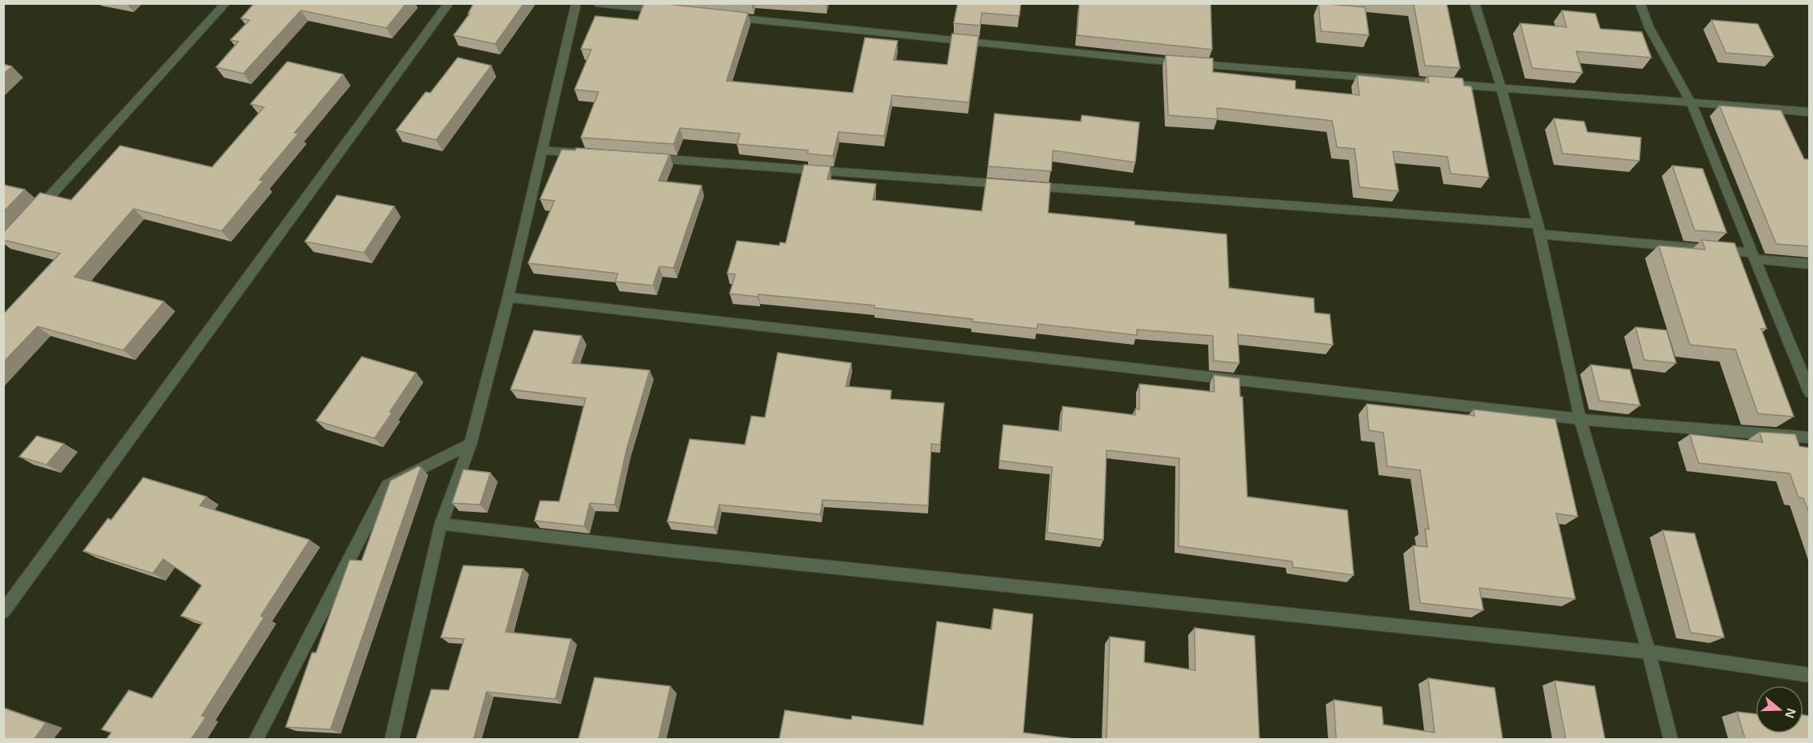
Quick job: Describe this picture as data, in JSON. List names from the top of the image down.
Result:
{
  "north": "right"
}
